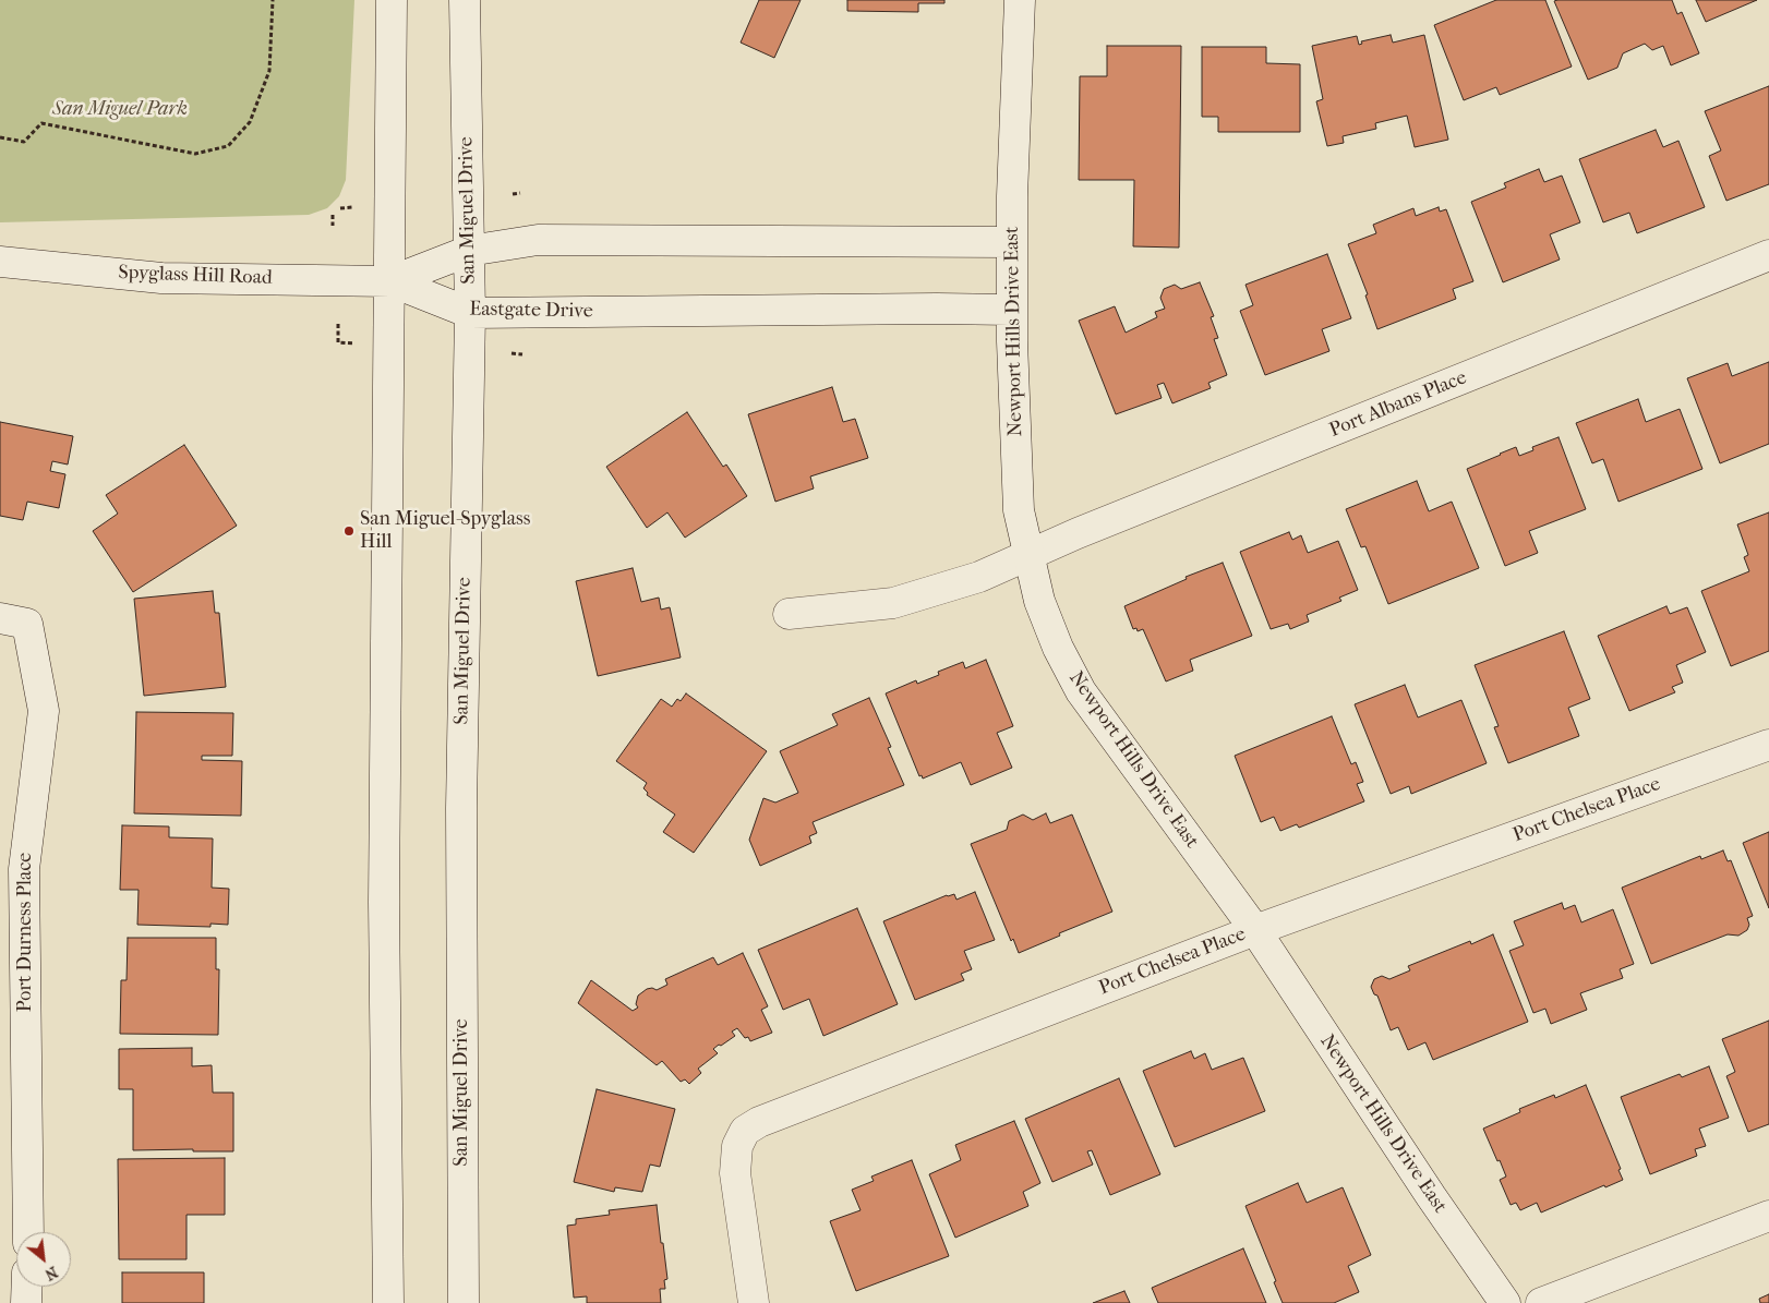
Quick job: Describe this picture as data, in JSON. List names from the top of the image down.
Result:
{
  "streets": {
    "street": [
      "San Miguel Drive",
      "Spyglass Hill Road",
      "Eastgate Drive",
      "Newport Hills Drive East",
      "Port Albans Place",
      "Port Chelsea Place",
      "Port Durness Place"
    ]
  },
  "crossings": [
    ["San Miguel Drive", "Eastgate Drive"],
    ["Spyglass Hill Road", "Eastgate Drive"],
    ["Eastgate Drive", "Newport Hills Drive East"],
    ["Newport Hills Drive East", "Port Albans Place"],
    ["Newport Hills Drive East", "Port Chelsea Place"]
  ],
  "parks": ["San Miguel Park"],
  "places": ["San Miguel-Spyglass Hill"],
  "north": "bottom right"
}
